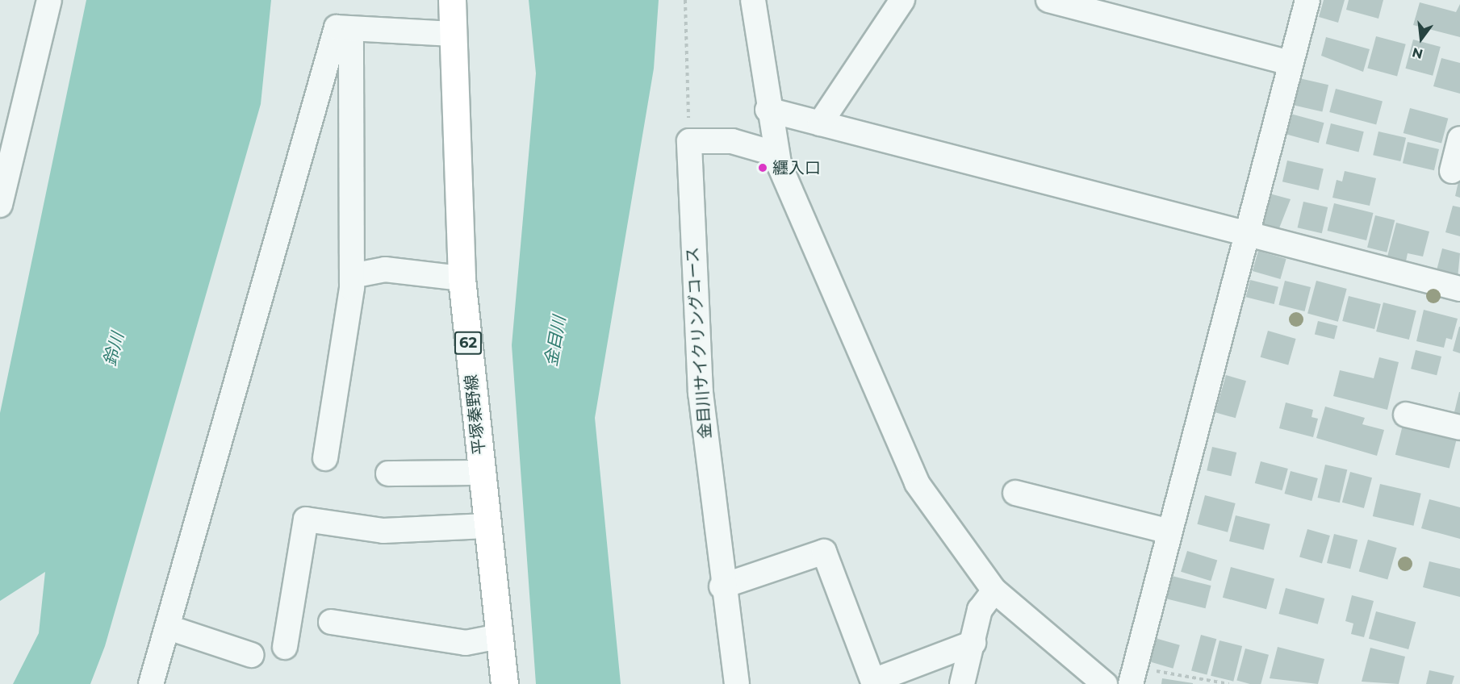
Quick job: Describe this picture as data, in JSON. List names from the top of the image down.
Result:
{
  "streets": {
    "main road": ["62", "平塚秦野線"],
    "street": ["金目川サイクリングコース"]
  },
  "water": ["金目川", "鈴川"],
  "places": ["纒入口"],
  "north": "bottom"
}
